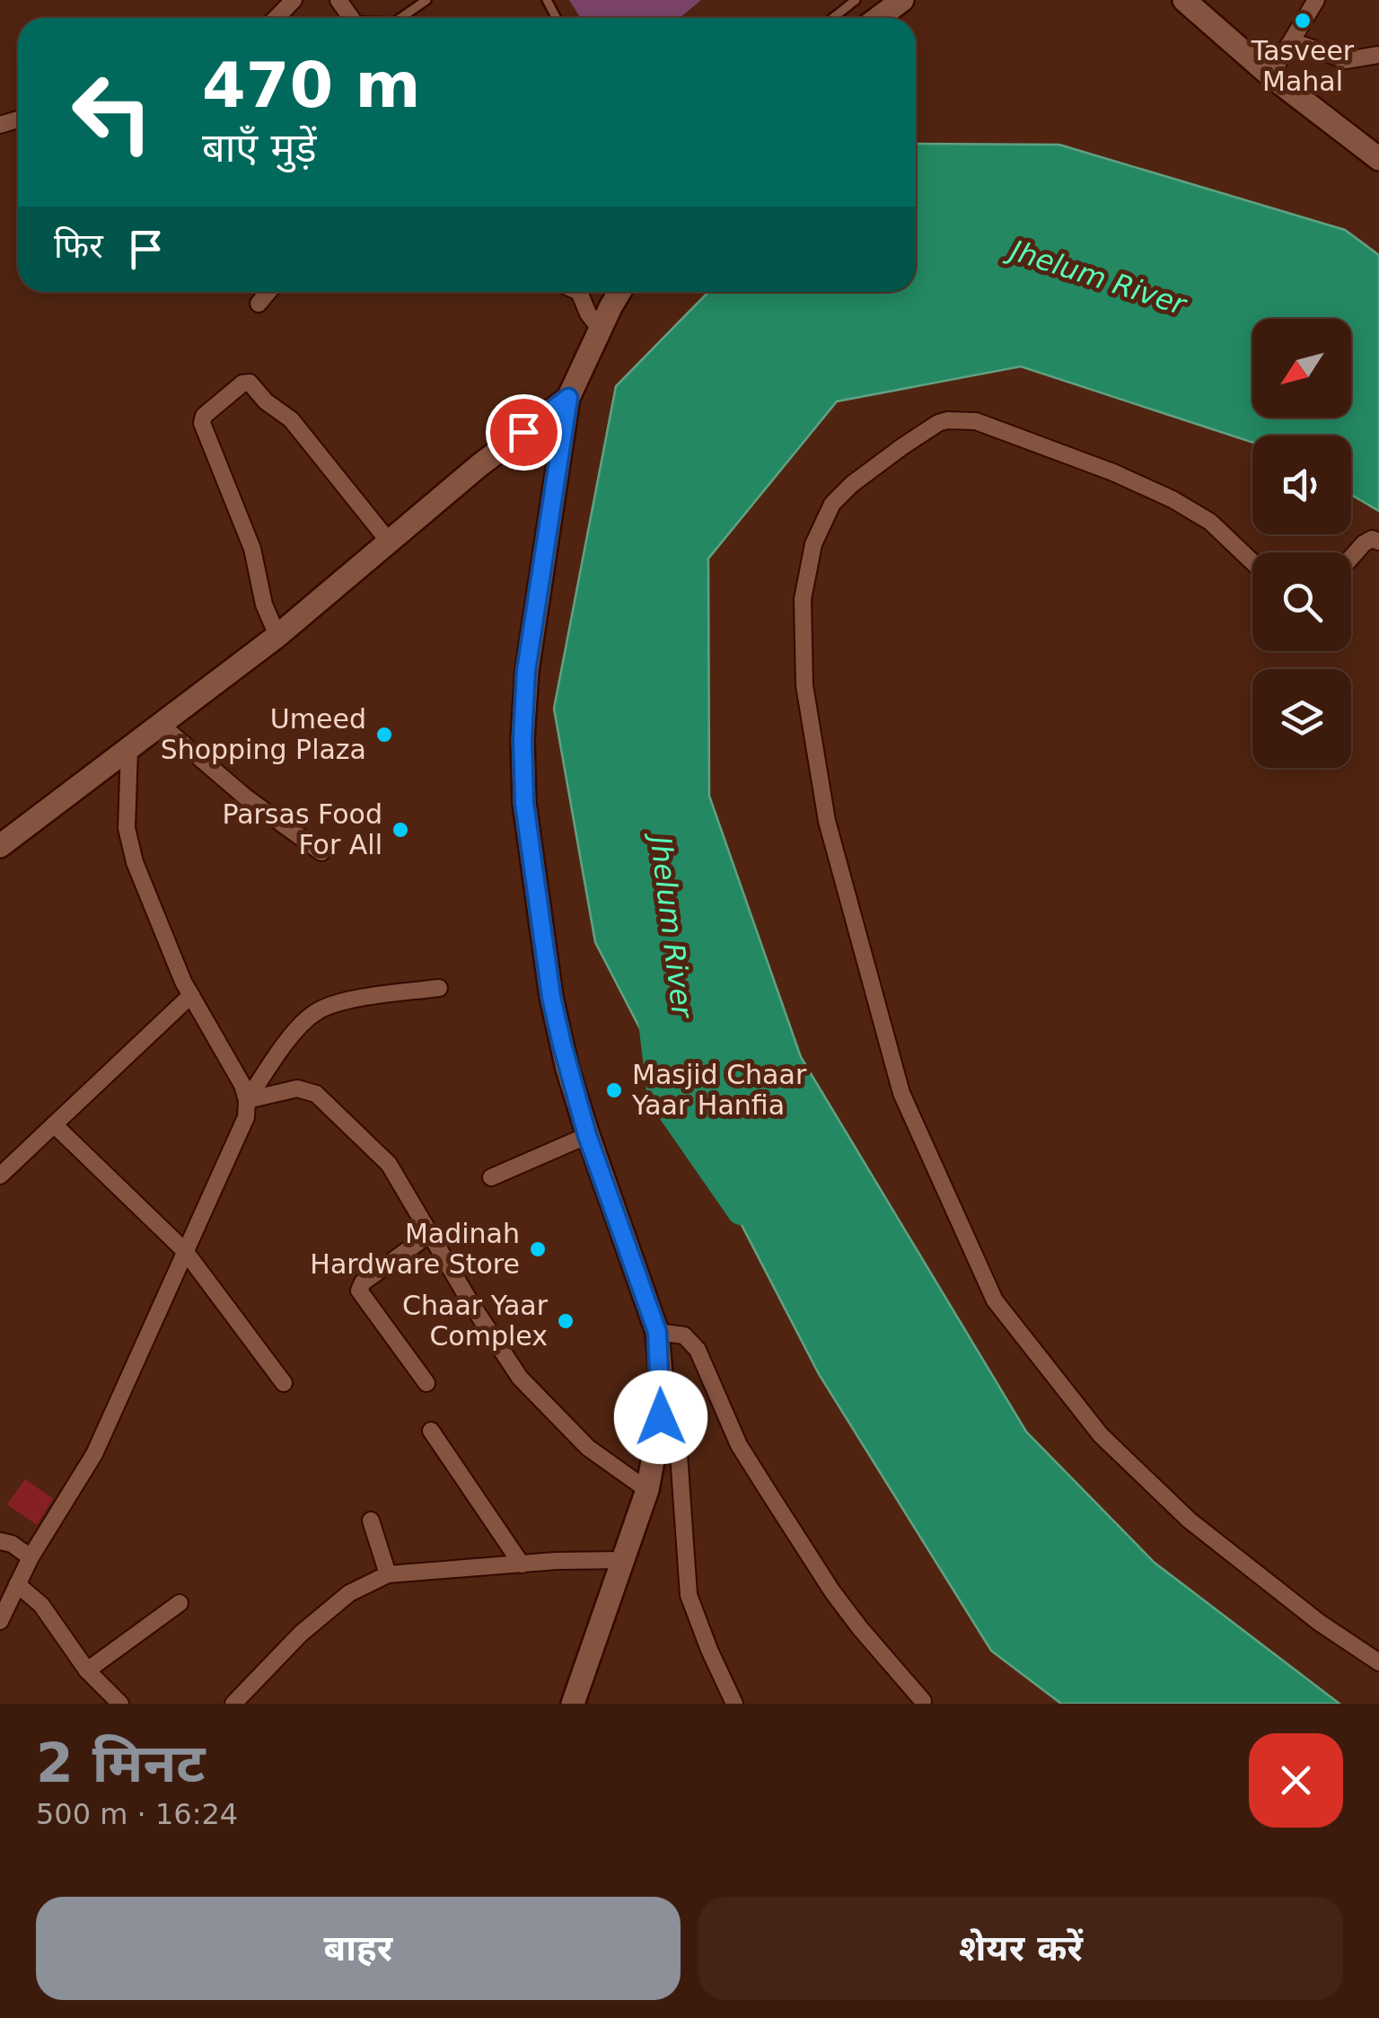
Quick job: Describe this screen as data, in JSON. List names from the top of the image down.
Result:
{
  "water": ["Jhelum River"],
  "places": [
    "Tasveer Mahal",
    "Umeed Shopping Plaza",
    "Parsas Food For All",
    "Masjid Chaar Yaar Hanfia",
    "Madinah Hardware Store",
    "Chaar Yaar Complex"
  ],
  "north": "bottom left",
  "page": {
    "turn": ["470 m", "बाएँ मुड़ें"],
    "then": "फिर",
    "heading": ["2 मिनट", "500 m · 16:24"],
    "buttons": ["बाहर", "शेयर करें"]
  }
}
